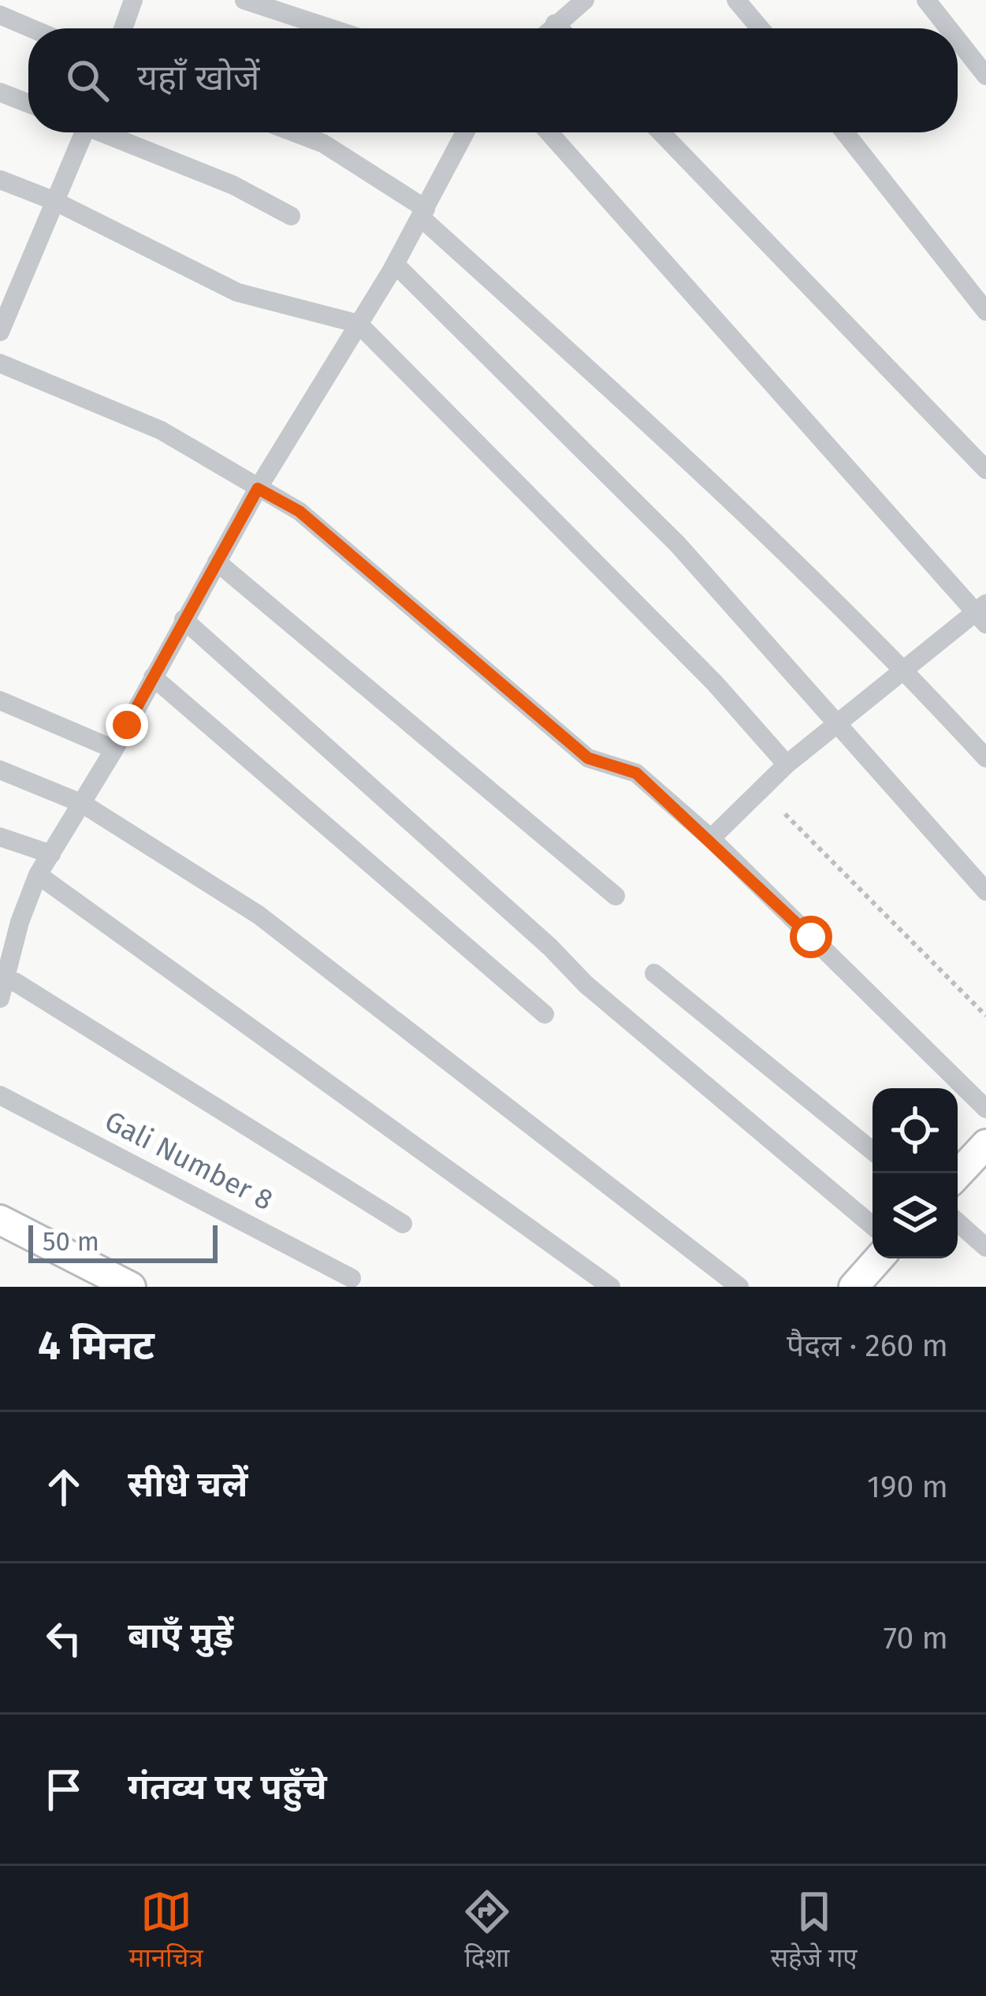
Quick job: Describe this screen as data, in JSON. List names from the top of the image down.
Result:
{
  "streets": {
    "street": ["Gali Number 8"]
  },
  "scale_bar": "50 m",
  "page": {
    "search": "यहाँ खोजें",
    "scale": "50 m",
    "heading": ["4 मिनट", "पैदल · 260 m"],
    "list": [
      ["सीधे चलें", "190 m"],
      ["बाएँ मुड़ें", "70 m"],
      "गंतव्य पर पहुँचे"
    ],
    "nav": ["मानचित्र", "दिशा", "सहेजे गए"]
  }
}
